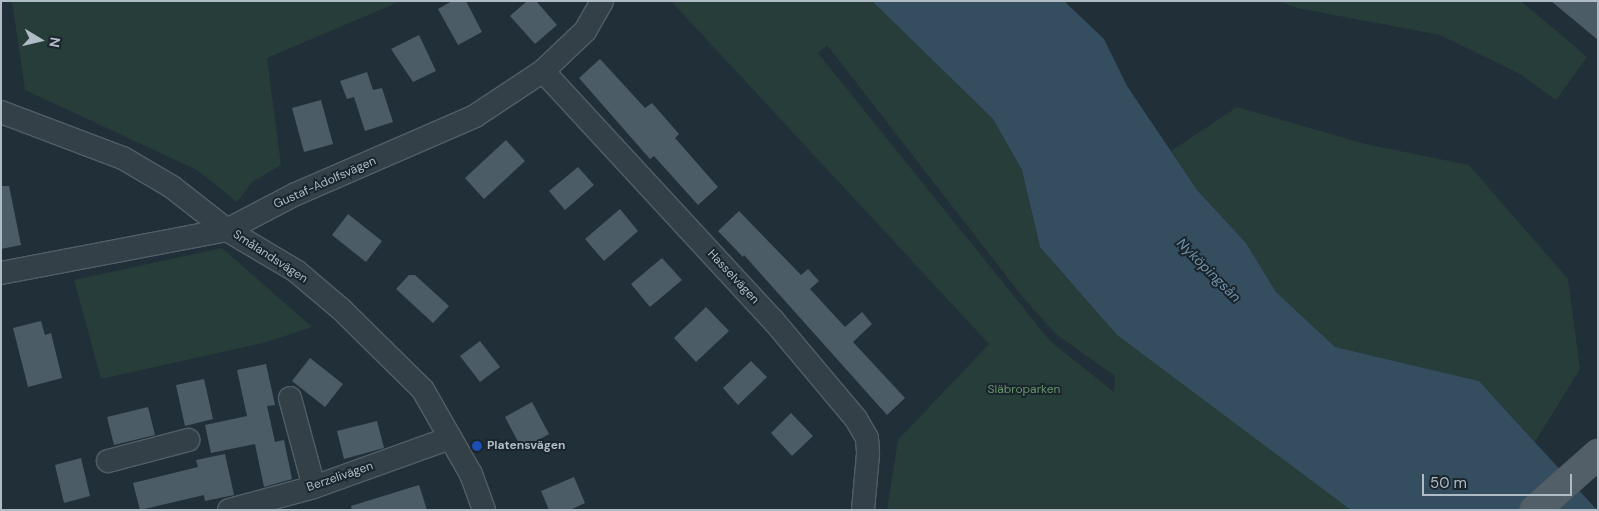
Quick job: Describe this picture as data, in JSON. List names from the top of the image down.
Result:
{
  "streets": {
    "street": [
      "Gustaf-Adolfsvägen",
      "Smålandsvägen",
      "Hasselvägen",
      "Berzelivägen"
    ]
  },
  "crossings": [
    ["Gustaf-Adolfsvägen", "Smålandsvägen"],
    ["Gustaf-Adolfsvägen", "Hasselvägen"],
    ["Smålandsvägen", "Berzelivägen"]
  ],
  "water": ["Nyköpingsån"],
  "parks": ["Släbroparken"],
  "places": ["Platensvägen"],
  "scale_bar": "50 m",
  "north": "right"
}
